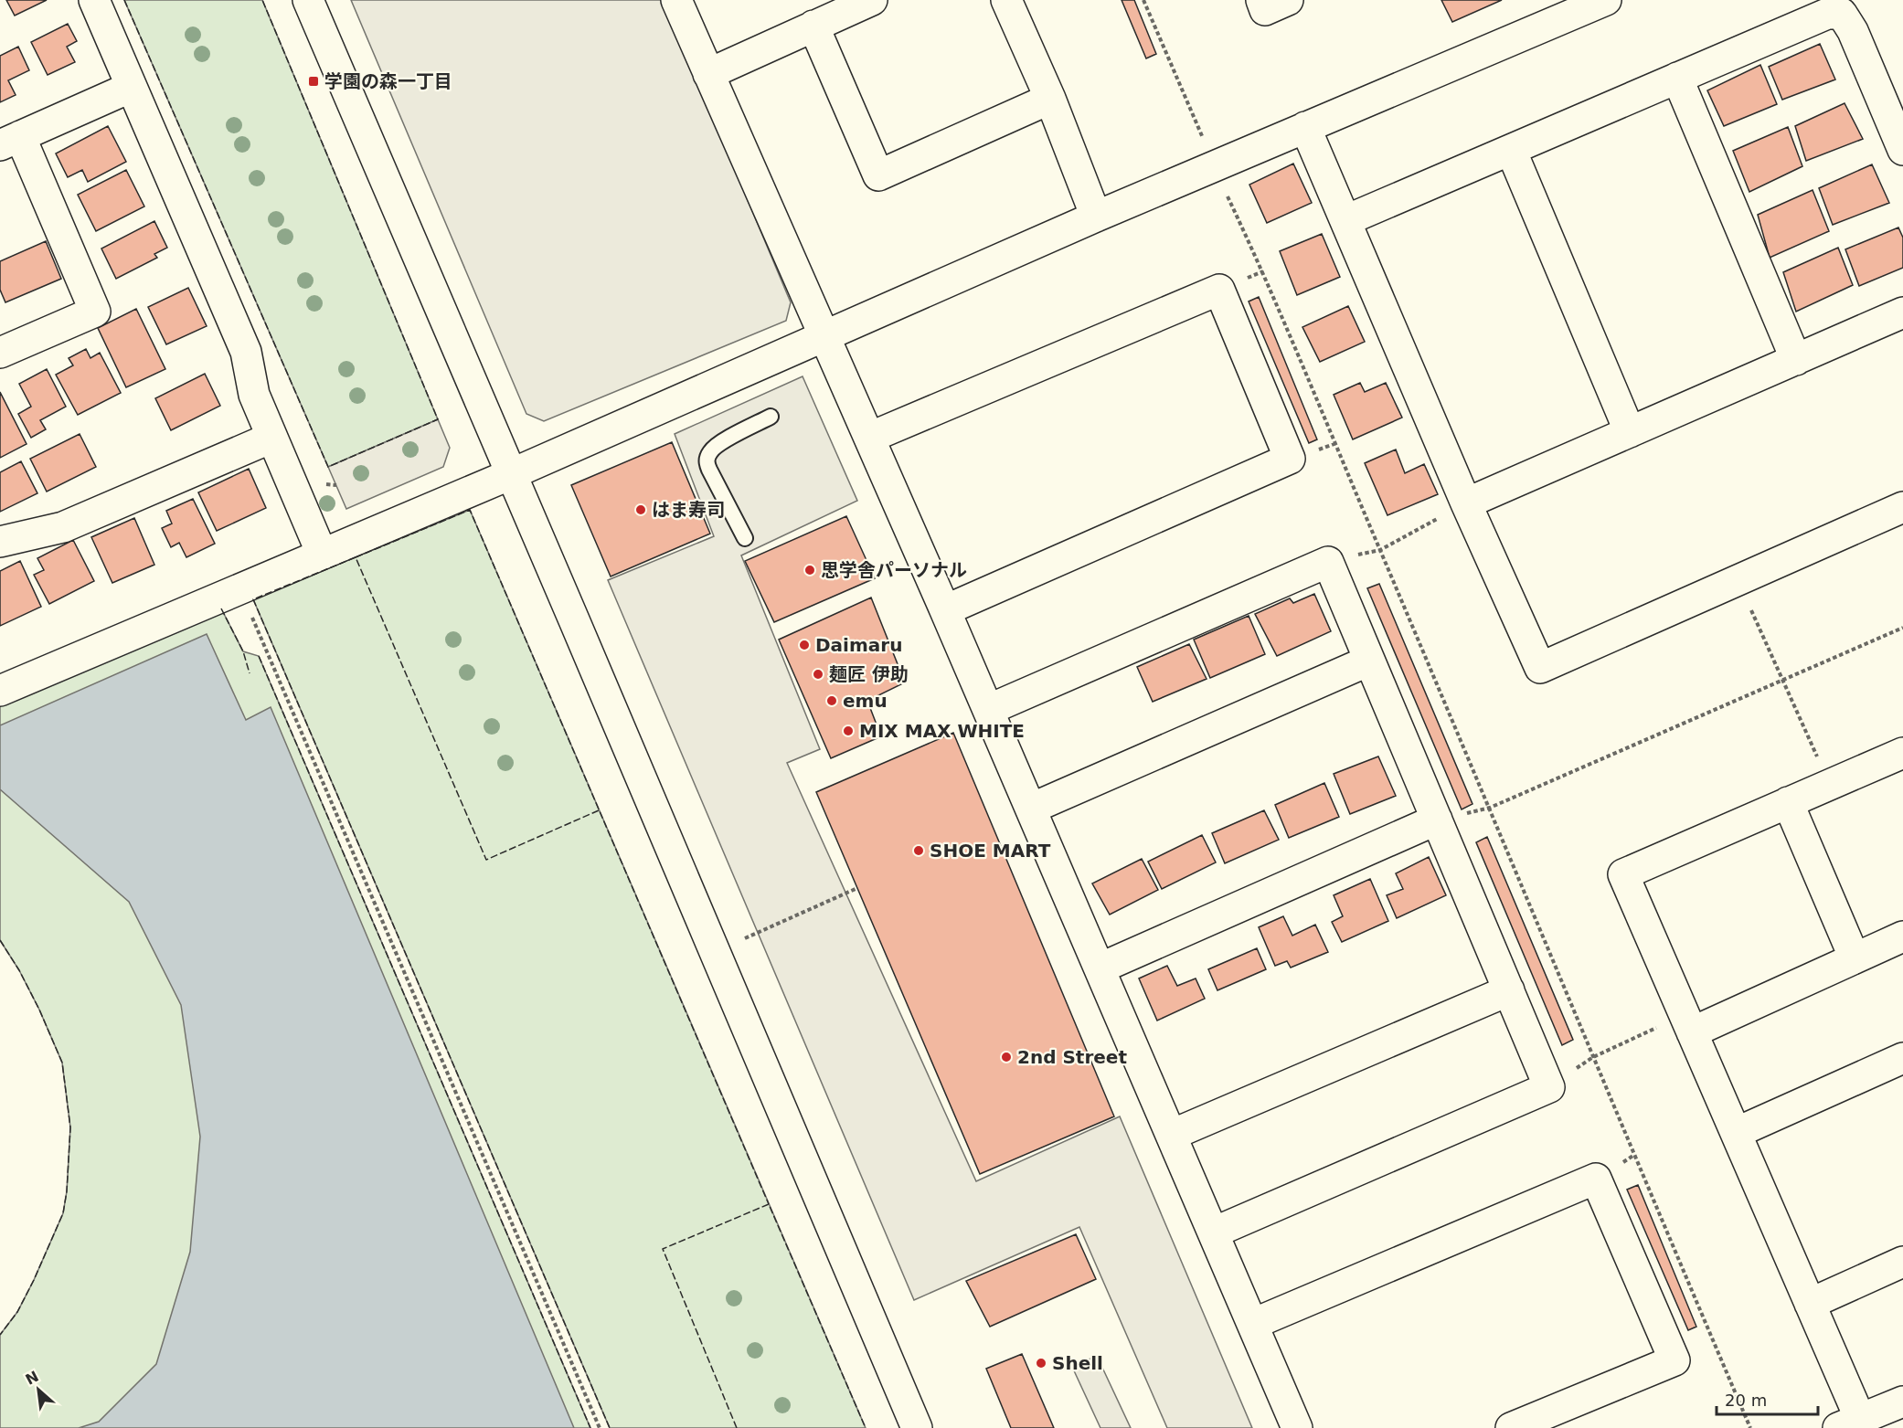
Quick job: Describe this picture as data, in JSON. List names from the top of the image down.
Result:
{
  "places": {
    "transit": ["学園の森一丁目"],
    "other": [
      "はま寿司",
      "思学舎パーソナル",
      "Daimaru",
      "麺匠 伊助",
      "emu",
      "MIX MAX WHITE",
      "SHOE MART",
      "2nd Street",
      "Shell"
    ]
  },
  "scale_bar": "20 m",
  "north": "top left"
}
